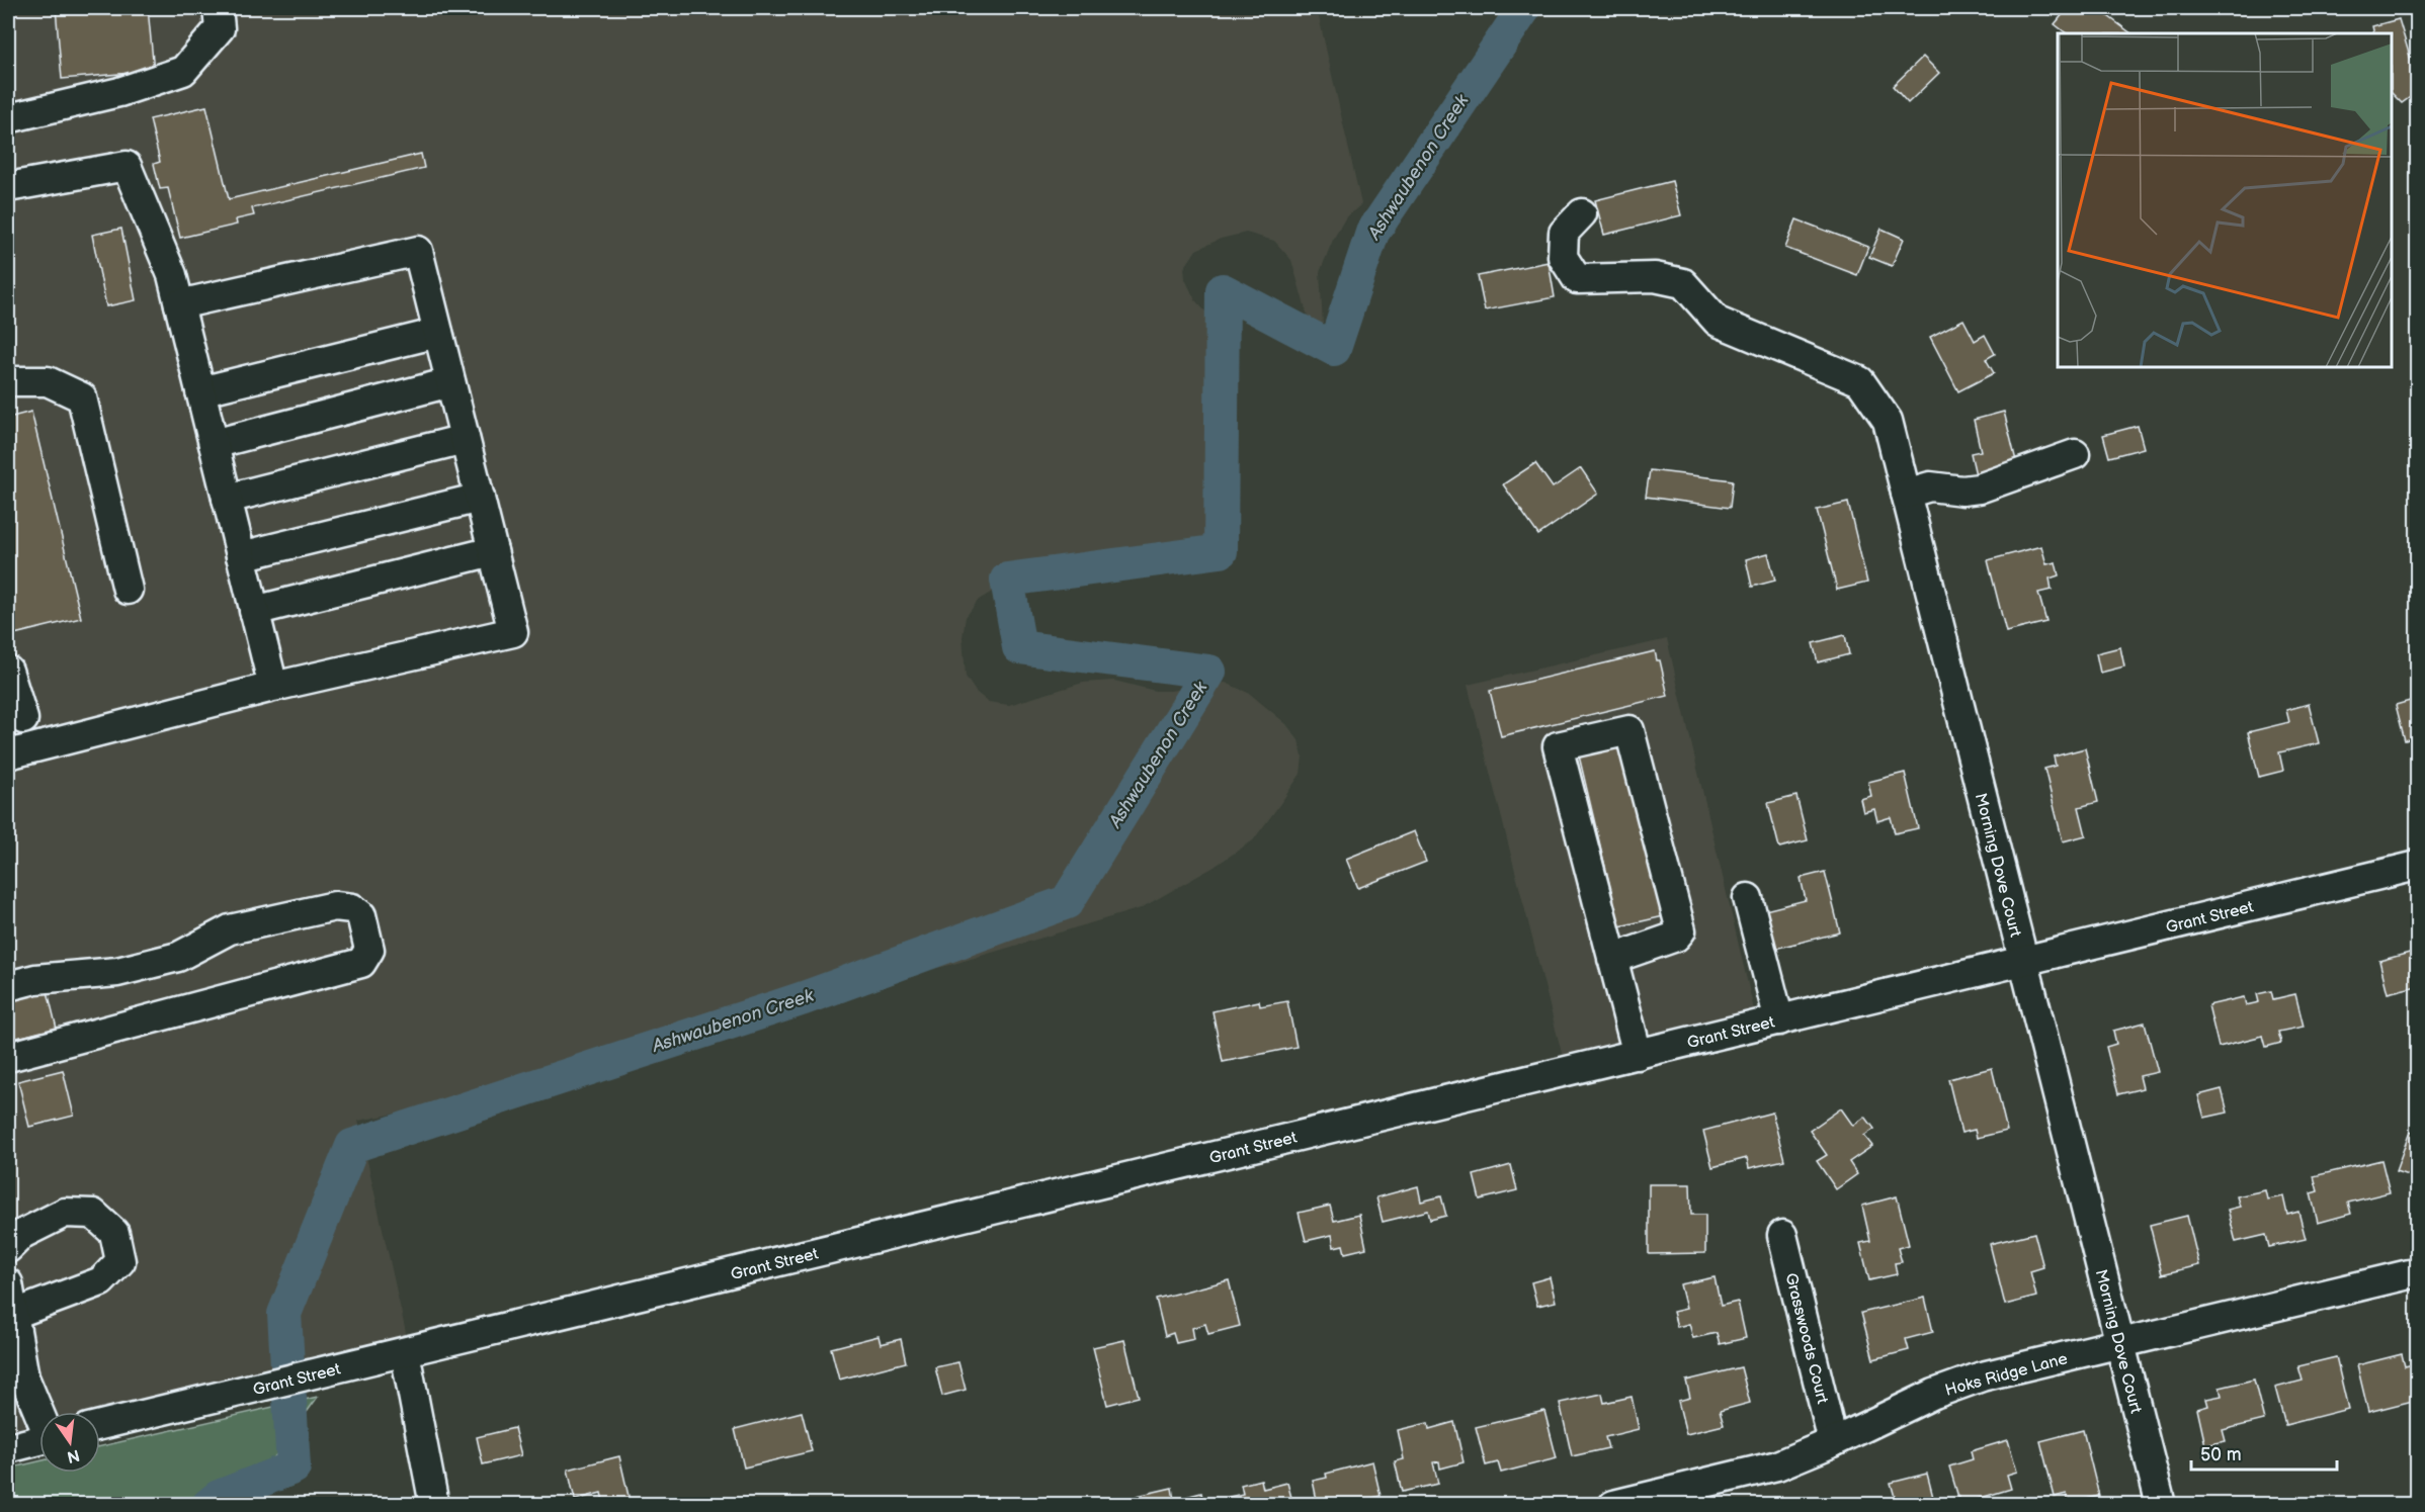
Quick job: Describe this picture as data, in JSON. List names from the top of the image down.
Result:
{
  "streets": {
    "street": [
      "Morning Dove Court",
      "Grant Street",
      "Grasswoods Court",
      "Hoks Ridge Lane"
    ]
  },
  "crossings": [
    ["Morning Dove Court", "Grant Street"],
    ["Morning Dove Court", "Hoks Ridge Lane"],
    ["Grasswoods Court", "Hoks Ridge Lane"]
  ],
  "water": ["Ashwaubenon Creek"],
  "scale_bar": "50 m",
  "north": "bottom"
}
